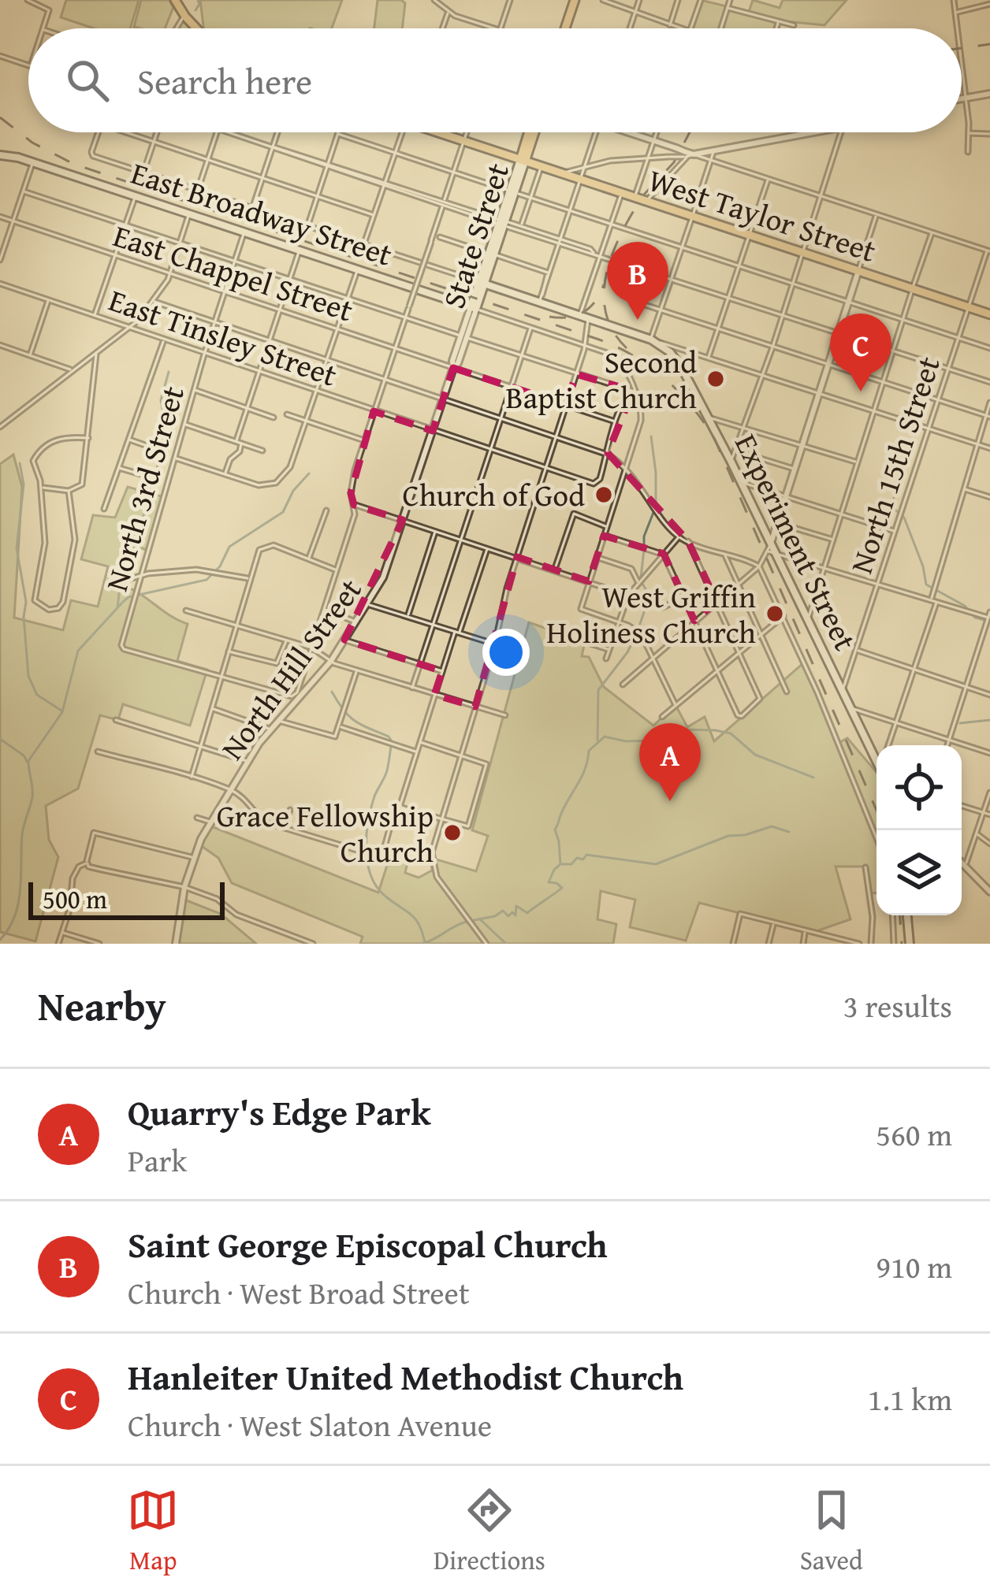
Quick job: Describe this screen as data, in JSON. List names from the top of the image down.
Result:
{
  "streets": {
    "main road": [
      "East Broadway Street",
      "West Taylor Street",
      "State Street",
      "Experiment Street"
    ],
    "street": [
      "East Chappel Street",
      "East Tinsley Street",
      "North 15th Street",
      "North 3rd Street",
      "North Hill Street"
    ]
  },
  "crossings": [
    ["East Broadway Street", "State Street"],
    ["East Broadway Street", "North 3rd Street"],
    ["East Broadway Street", "North Hill Street"],
    ["West Taylor Street", "State Street"],
    ["West Taylor Street", "North 15th Street"],
    ["State Street", "North Hill Street"],
    ["East Chappel Street", "North 3rd Street"],
    ["East Chappel Street", "North Hill Street"],
    ["East Tinsley Street", "North 3rd Street"],
    ["East Tinsley Street", "North Hill Street"],
    ["North 15th Street", "Experiment Street"]
  ],
  "places": [
    "Second Baptist Church",
    "Church of God",
    "West Griffin Holiness Church",
    "Grace Fellowship Church"
  ],
  "scale_bar": "500 m",
  "page": {
    "search": "Search here",
    "pins": ["B", "C", "A"],
    "scale": "500 m",
    "heading": ["Nearby", "3 results"],
    "list": [
      {
        "mark": "A",
        "name": "Quarry's Edge Park",
        "note": "Park",
        "value": "560 m"
      },
      {
        "mark": "B",
        "name": "Saint George Episcopal Church",
        "note": "Church · West Broad Street",
        "value": "910 m"
      },
      {
        "mark": "C",
        "name": "Hanleiter United Methodist Church",
        "note": "Church · West Slaton Avenue",
        "value": "1.1 km"
      }
    ],
    "nav": ["Map", "Directions", "Saved"]
  }
}
